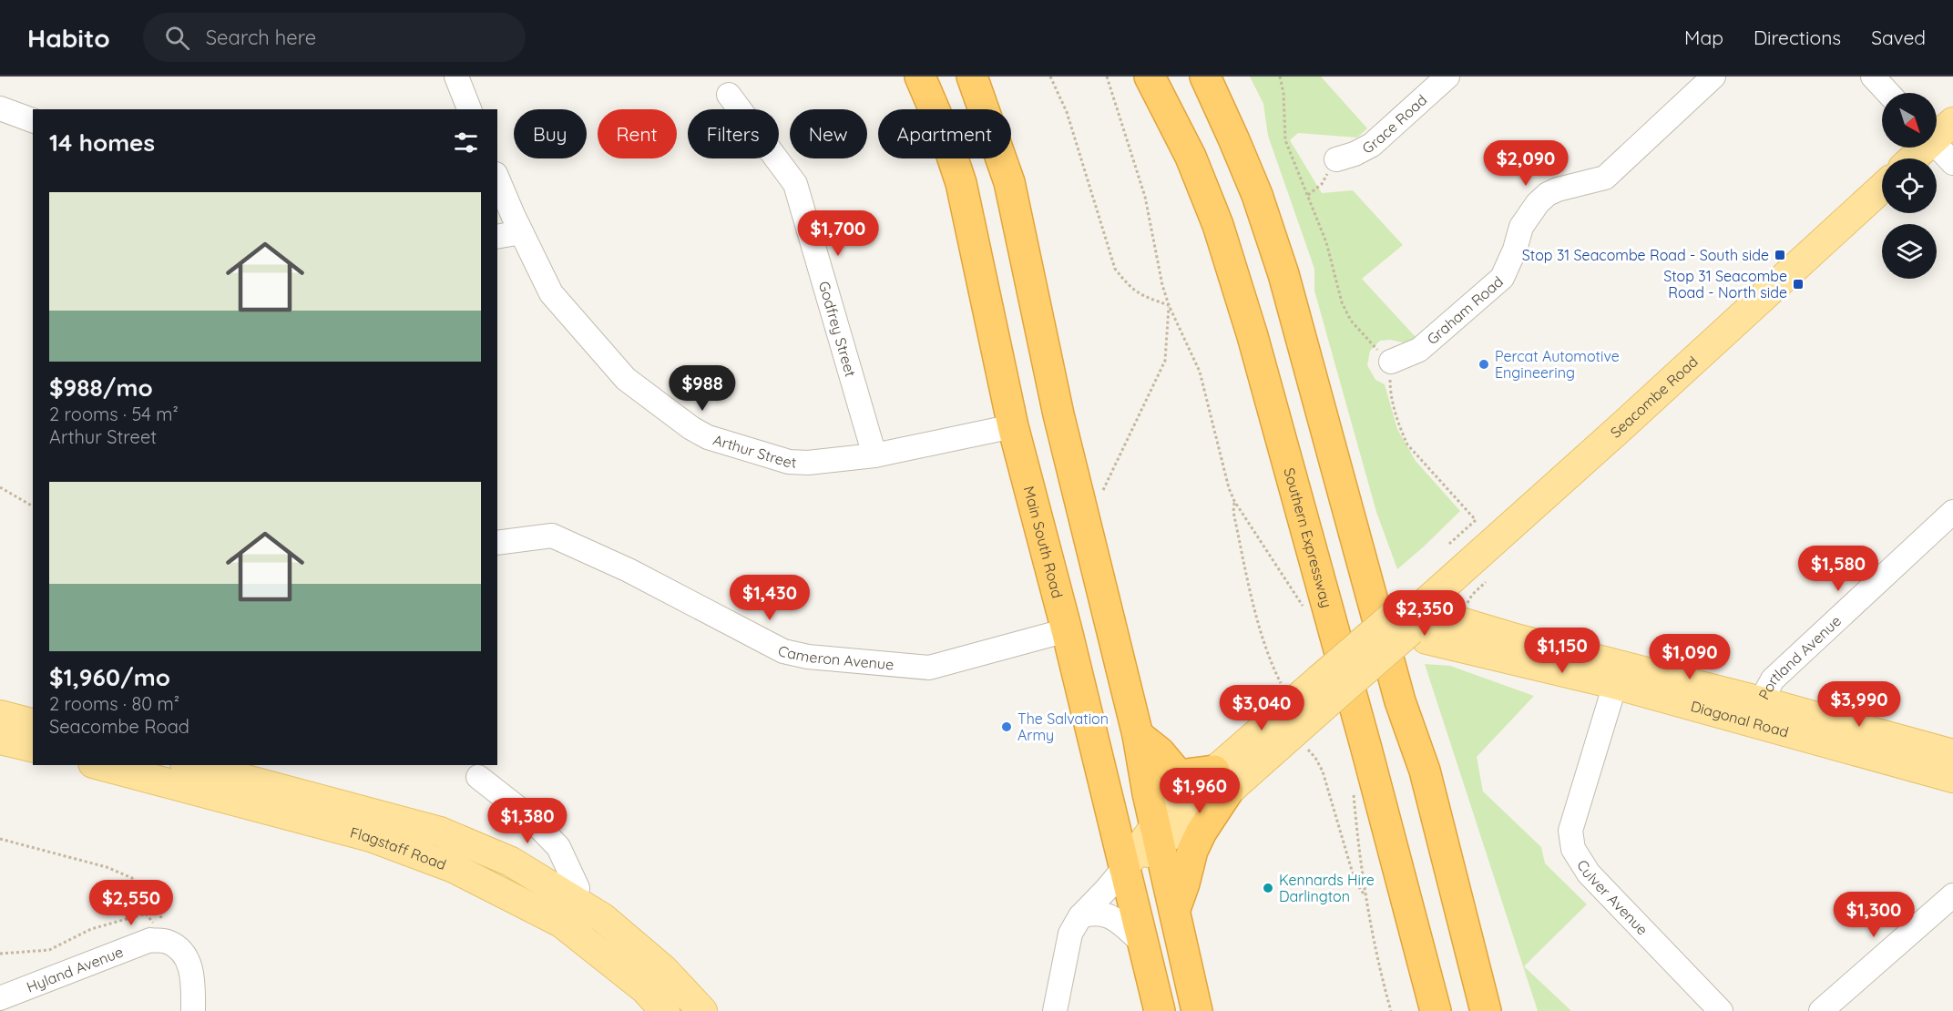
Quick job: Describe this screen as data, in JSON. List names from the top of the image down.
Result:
{
  "streets": {
    "highway": ["Southern Expressway", "Main South Road"],
    "main road": ["Seacombe Road", "Diagonal Road", "Flagstaff Road"],
    "street": [
      "Grace Road",
      "Graham Road",
      "Godfrey Street",
      "Arthur Street",
      "Cameron Avenue",
      "Portland Avenue",
      "Culver Avenue",
      "Hyland Avenue"
    ]
  },
  "crossings": [
    ["Godfrey Street", "Arthur Street"],
    ["Seacombe Road", "Main South Road"],
    ["Seacombe Road", "Diagonal Road"],
    ["Arthur Street", "Main South Road"],
    ["Main South Road", "Cameron Avenue"],
    ["Portland Avenue", "Diagonal Road"],
    ["Diagonal Road", "Culver Avenue"]
  ],
  "places": {
    "transit": ["Stop 31 Seacombe Road - South side", "Stop 31 Seacombe Road - North side"],
    "other": ["Percat Automotive Engineering", "The Salvation Army", "Kennards Hire Darlington"]
  },
  "north": "bottom right",
  "page": {
    "header": "Habito",
    "search": "Search here",
    "nav": ["Map", "Directions", "Saved"],
    "chip": [
      "Buy",
      "Rent",
      "Filters",
      "New",
      "Apartment"
    ],
    "heading": "14 homes",
    "price": [
      "$2,090",
      "$1,700",
      "$988",
      "$1,580",
      "$1,430",
      "$2,350",
      "$1,150",
      "$1,090",
      "$3,990",
      "$3,040",
      "$1,960",
      "$1,380",
      "$2,550",
      "$1,300"
    ],
    "list": [
      {
        "name": "$988/mo",
        "note": "2 rooms · 54 m² · Arthur Street"
      },
      {
        "name": "$1,960/mo",
        "note": "2 rooms · 80 m² · Seacombe Road"
      }
    ]
  }
}
